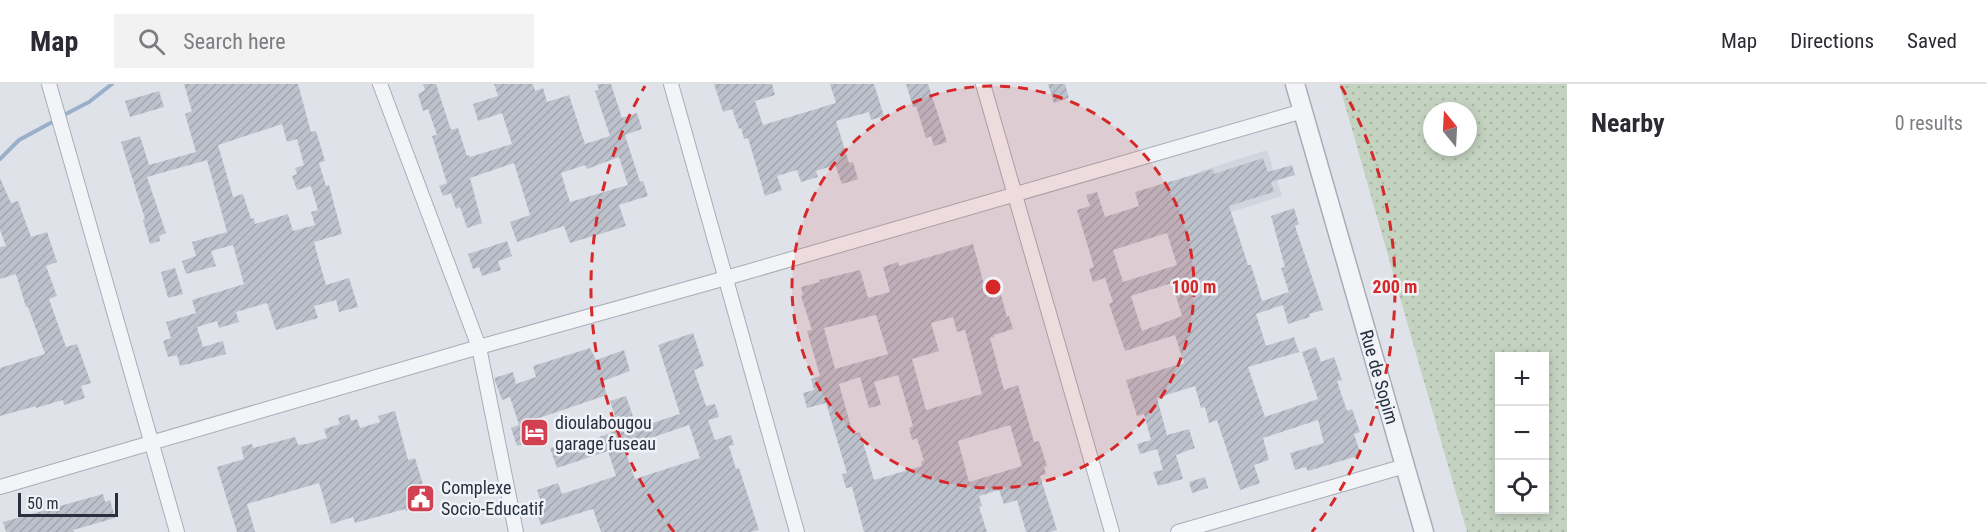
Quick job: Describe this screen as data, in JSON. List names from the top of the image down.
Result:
{
  "streets": {
    "street": ["Rue de Sopim"]
  },
  "places": {
    "hotel": ["dioulabougou garage fuseau"],
    "public building": ["Complexe Socio-Educatif"]
  },
  "scale_bar": "50 m",
  "north": "top",
  "page": {
    "header": "Map",
    "search": "Search here",
    "nav": ["Map", "Directions", "Saved"],
    "heading": ["Nearby", "0 results"],
    "map_buttons": ["+", "−"],
    "scale": "50 m"
  },
  "rings": ["100 m", "200 m"]
}
